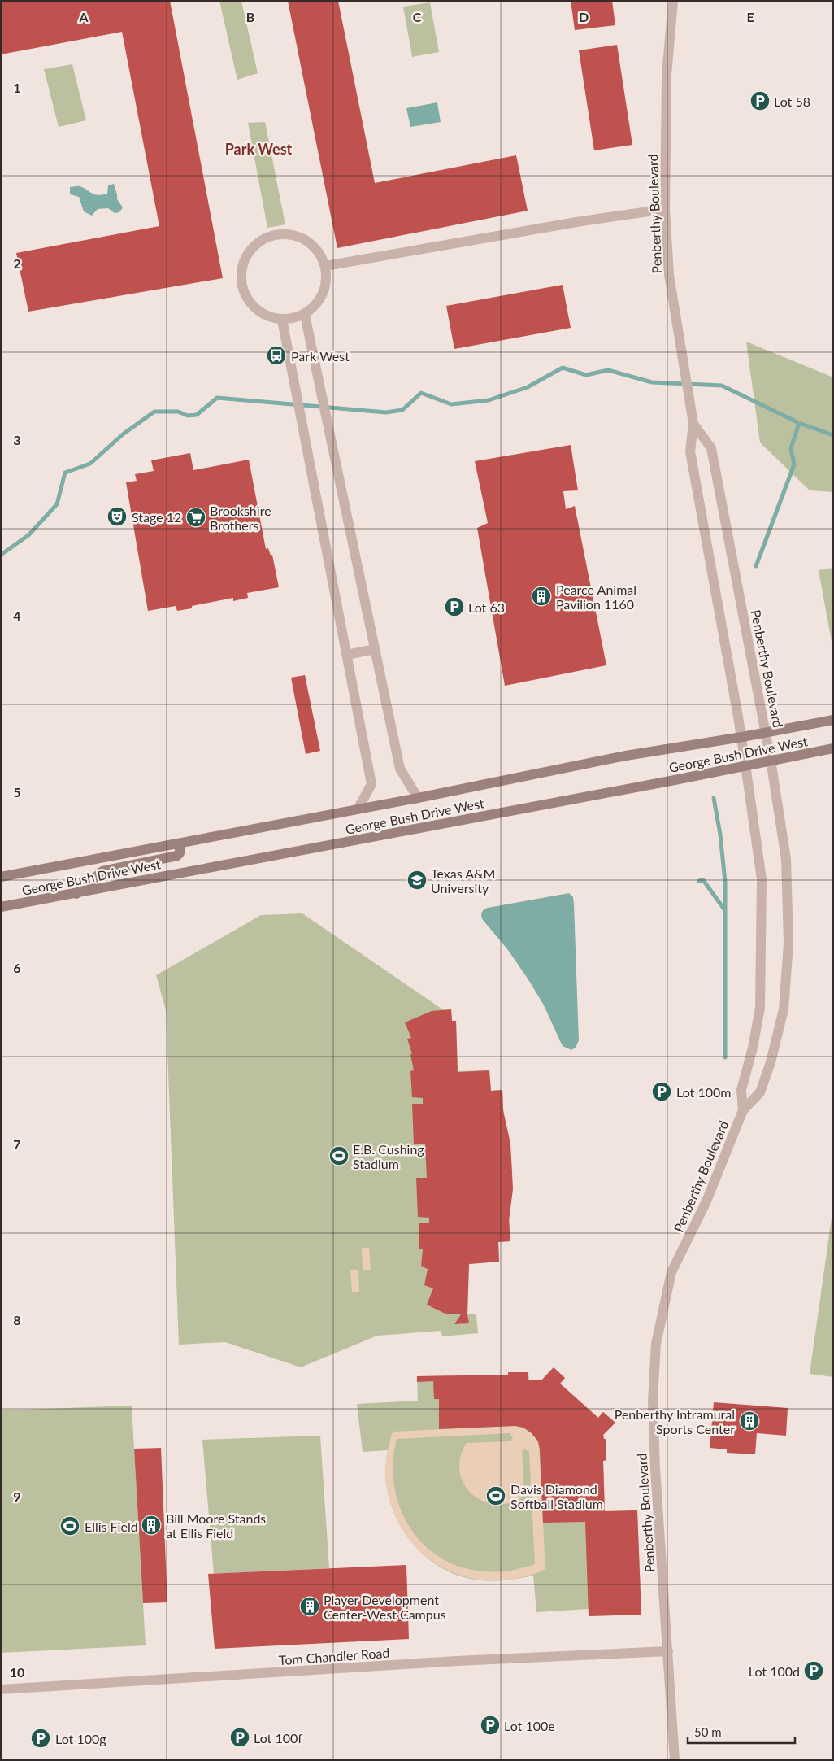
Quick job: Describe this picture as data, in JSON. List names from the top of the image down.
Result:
{
  "streets": {
    "main road": ["George Bush Drive West"],
    "street": ["Penberthy Boulevard", "Tom Chandler Road"]
  },
  "crossings": [
    ["Penberthy Boulevard", "George Bush Drive West"],
    ["Penberthy Boulevard", "Tom Chandler Road"]
  ],
  "districts": ["Park West"],
  "places": {
    "parking": [
      "Lot 58",
      "Lot 63",
      "Lot 100m",
      "Lot 100d",
      "Lot 100e",
      "Lot 100f",
      "Lot 100g"
    ],
    "bus stop": ["Park West"],
    "theatre": ["Stage 12"],
    "supermarket": ["Brookshire Brothers"],
    "building": [
      "Pearce Animal Pavilion 1160",
      "Penberthy Intramural Sports Center",
      "Bill Moore Stands at Ellis Field",
      "Player Development Center-West Campus"
    ],
    "school or university": ["Texas A&M University"],
    "sports": ["E.B. Cushing Stadium", "Davis Diamond Softball Stadium", "Ellis Field"]
  },
  "scale_bar": "50 m",
  "grid": {
    "columns": [
      "A",
      "B",
      "C",
      "D",
      "E"
    ],
    "rows": [
      "1",
      "2",
      "3",
      "4",
      "5",
      "6",
      "7",
      "8",
      "9",
      "10"
    ]
  }
}
